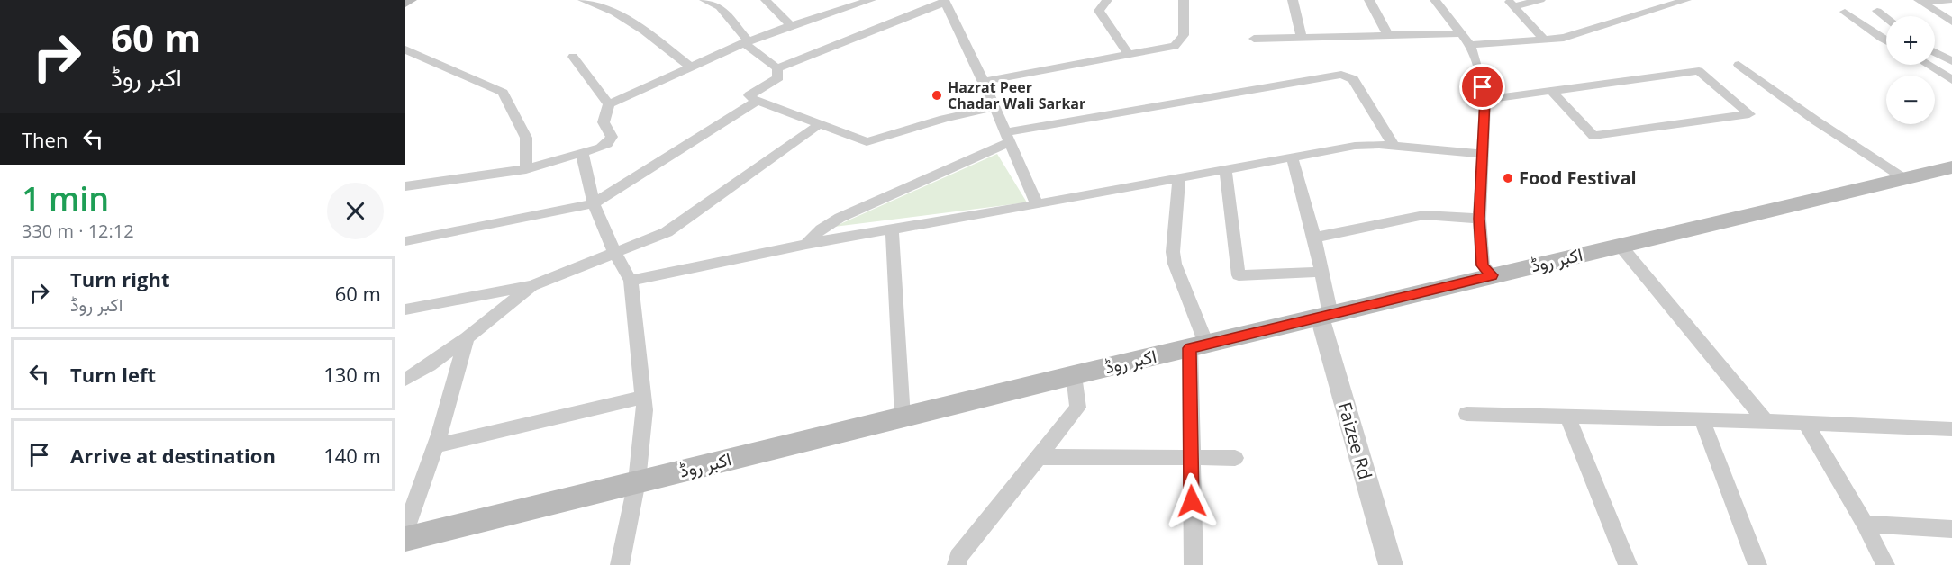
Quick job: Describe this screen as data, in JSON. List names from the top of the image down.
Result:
{
  "streets": {
    "main road": ["اکبر روڈ"],
    "street": ["Faizee Rd"]
  },
  "crossings": [
    ["اکبر روڈ", "Faizee Rd"]
  ],
  "places": ["Hazrat Peer Chadar Wali Sarkar", "Food Festival"],
  "page": {
    "turn": ["60 m", "اکبر روڈ"],
    "map_buttons": ["+", "−"],
    "then": "Then",
    "heading": ["1 min", "330 m · 12:12"],
    "list": [
      {
        "name": "Turn right",
        "note": "اکبر روڈ",
        "value": "60 m"
      },
      {
        "name": "Turn left",
        "value": "130 m"
      },
      {
        "name": "Arrive at destination",
        "value": "140 m"
      }
    ]
  }
}
